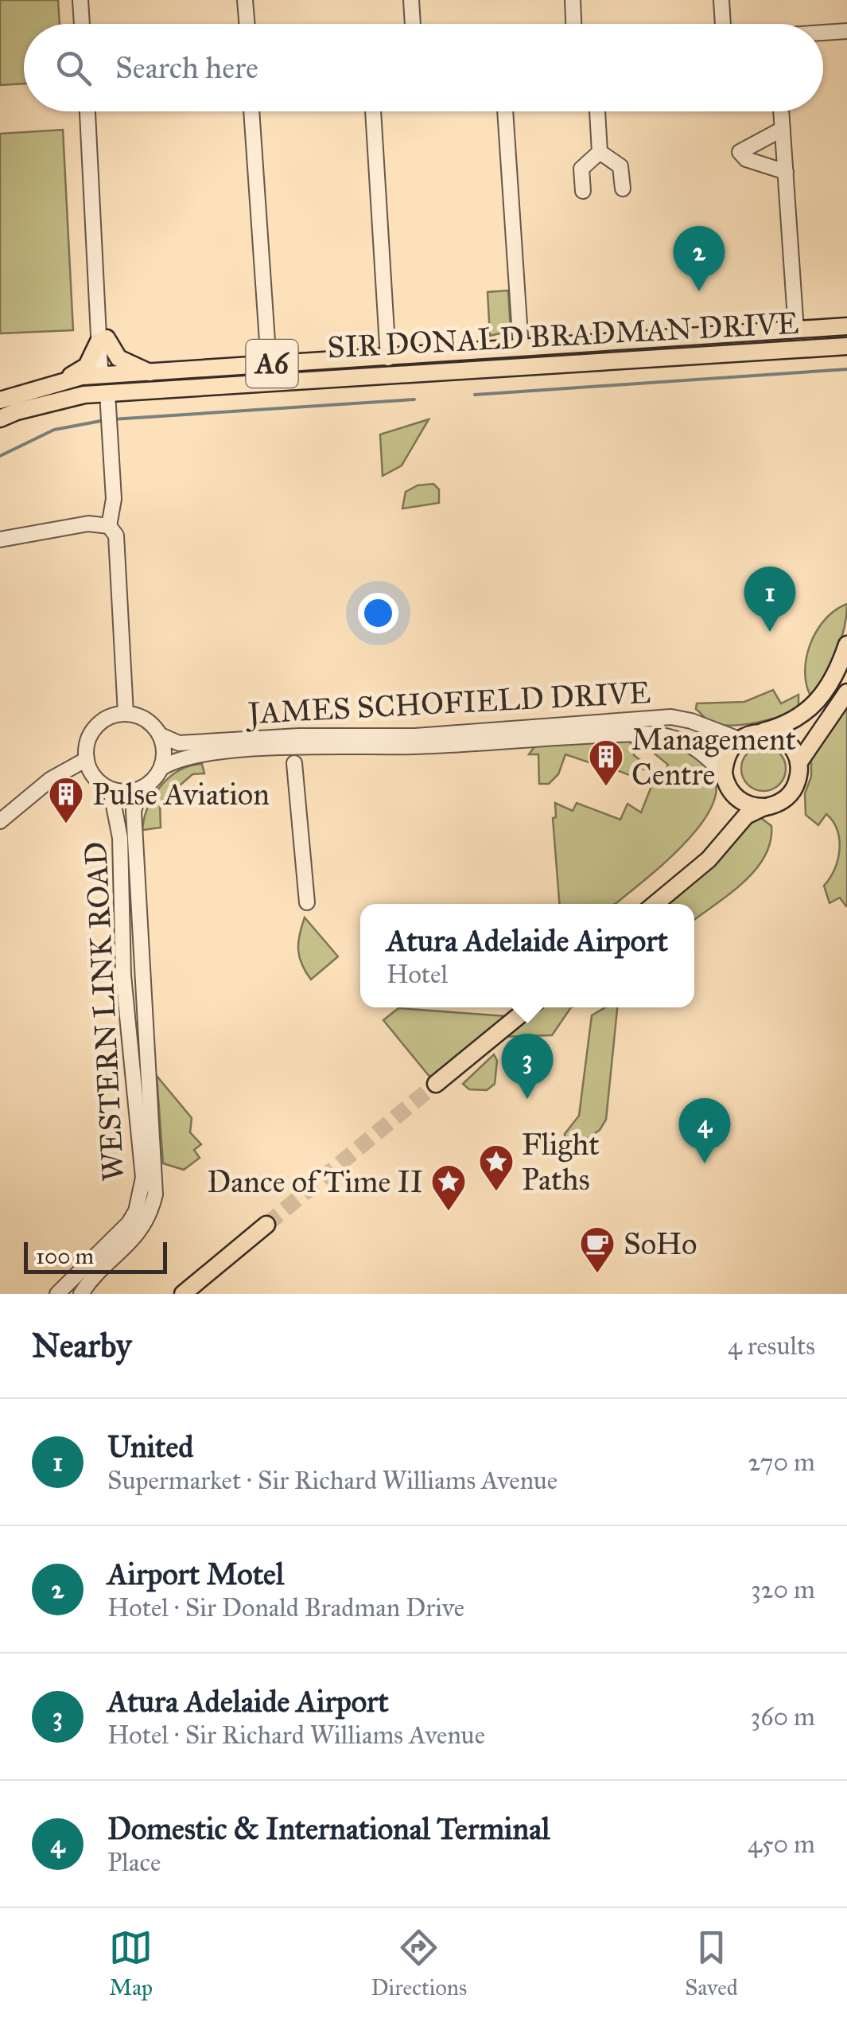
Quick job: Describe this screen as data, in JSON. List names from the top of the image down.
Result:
{
  "streets": {
    "main road": ["SIR DONALD BRADMAN DRIVE", "A6"],
    "street": ["JAMES SCHOFIELD DRIVE", "WESTERN LINK ROAD"]
  },
  "crossings": [
    ["JAMES SCHOFIELD DRIVE", "WESTERN LINK ROAD"]
  ],
  "places": {
    "building": ["Management Centre", "Pulse Aviation"],
    "place": ["Flight Paths", "Dance of Time II"],
    "cafe": ["SoHo"]
  },
  "scale_bar": "100 m",
  "page": {
    "search": "Search here",
    "pins": [
      "2",
      "1",
      "3",
      "4"
    ],
    "popup": ["Atura Adelaide Airport", "Hotel"],
    "scale": "100 m",
    "heading": ["Nearby", "4 results"],
    "list": [
      {
        "mark": "1",
        "name": "United",
        "note": "Supermarket · Sir Richard Williams Avenue",
        "value": "270 m"
      },
      {
        "mark": "2",
        "name": "Airport Motel",
        "note": "Hotel · Sir Donald Bradman Drive",
        "value": "320 m"
      },
      {
        "mark": "3",
        "name": "Atura Adelaide Airport",
        "note": "Hotel · Sir Richard Williams Avenue",
        "value": "360 m"
      },
      {
        "mark": "4",
        "name": "Domestic & International Terminal",
        "note": "Place",
        "value": "450 m"
      }
    ],
    "nav": ["Map", "Directions", "Saved"]
  }
}
